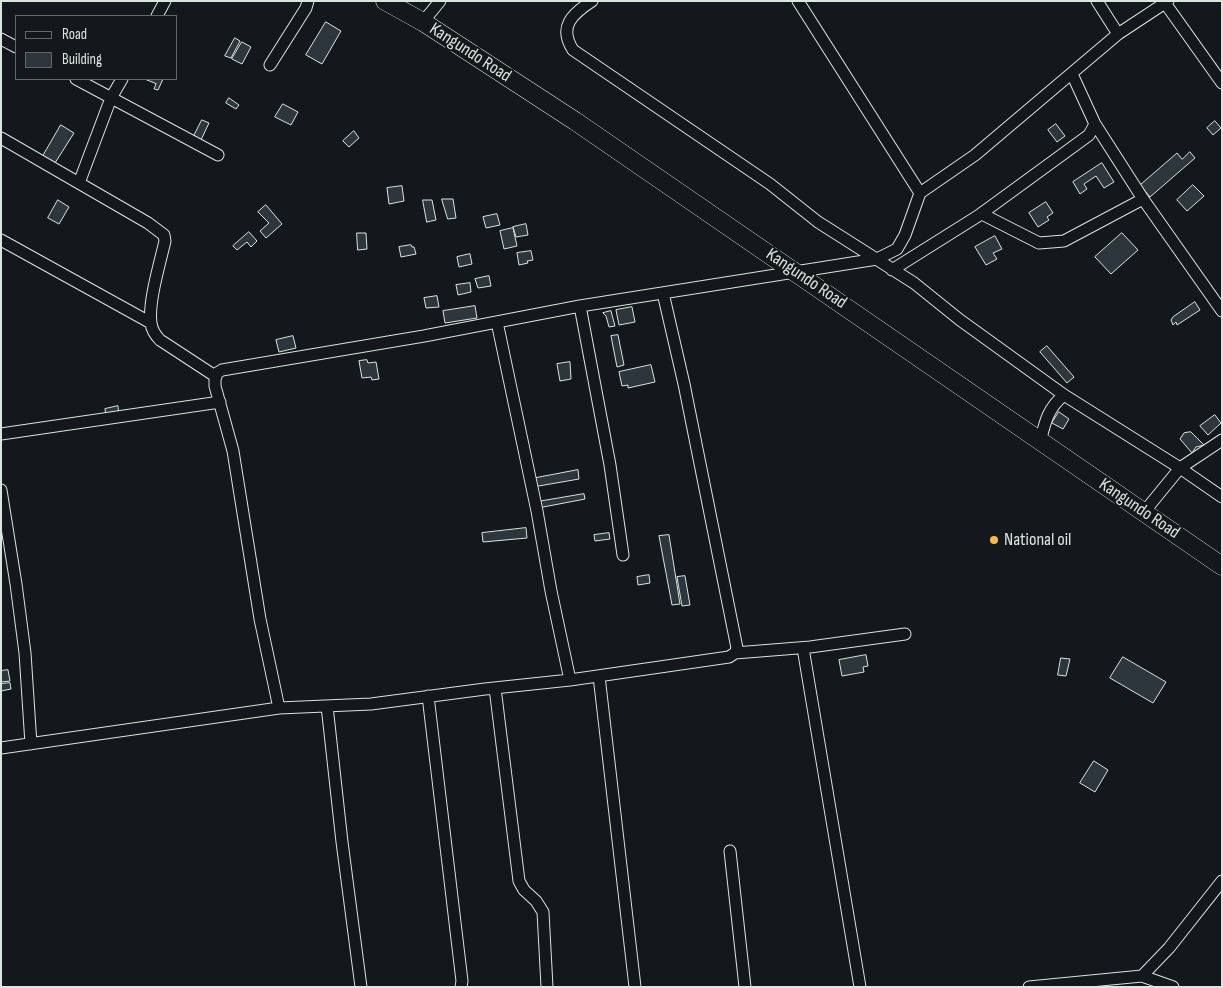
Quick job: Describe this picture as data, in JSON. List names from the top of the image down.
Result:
{
  "streets": {
    "highway": ["Kangundo Road"]
  },
  "places": ["National oil"],
  "legend": ["Road", "Building"]
}
